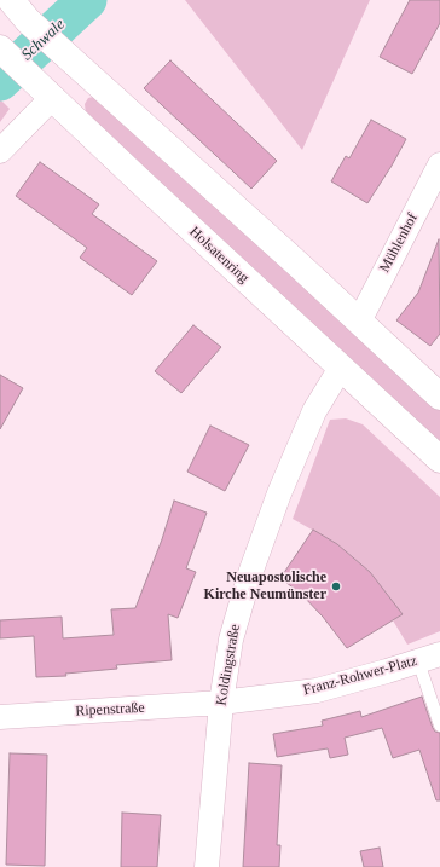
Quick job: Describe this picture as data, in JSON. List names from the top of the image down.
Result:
{
  "streets": {
    "main road": ["Holsatenring"],
    "street": [
      "Mühlenhof",
      "Koldingstraße",
      "Franz-Rohwer-Platz",
      "Ripenstraße"
    ]
  },
  "crossings": [
    ["Holsatenring", "Koldingstraße"],
    ["Koldingstraße", "Franz-Rohwer-Platz"],
    ["Koldingstraße", "Ripenstraße"],
    ["Franz-Rohwer-Platz", "Ripenstraße"]
  ],
  "water": ["Schwale"],
  "places": ["Neuapostolische Kirche Neumünster"]
}
